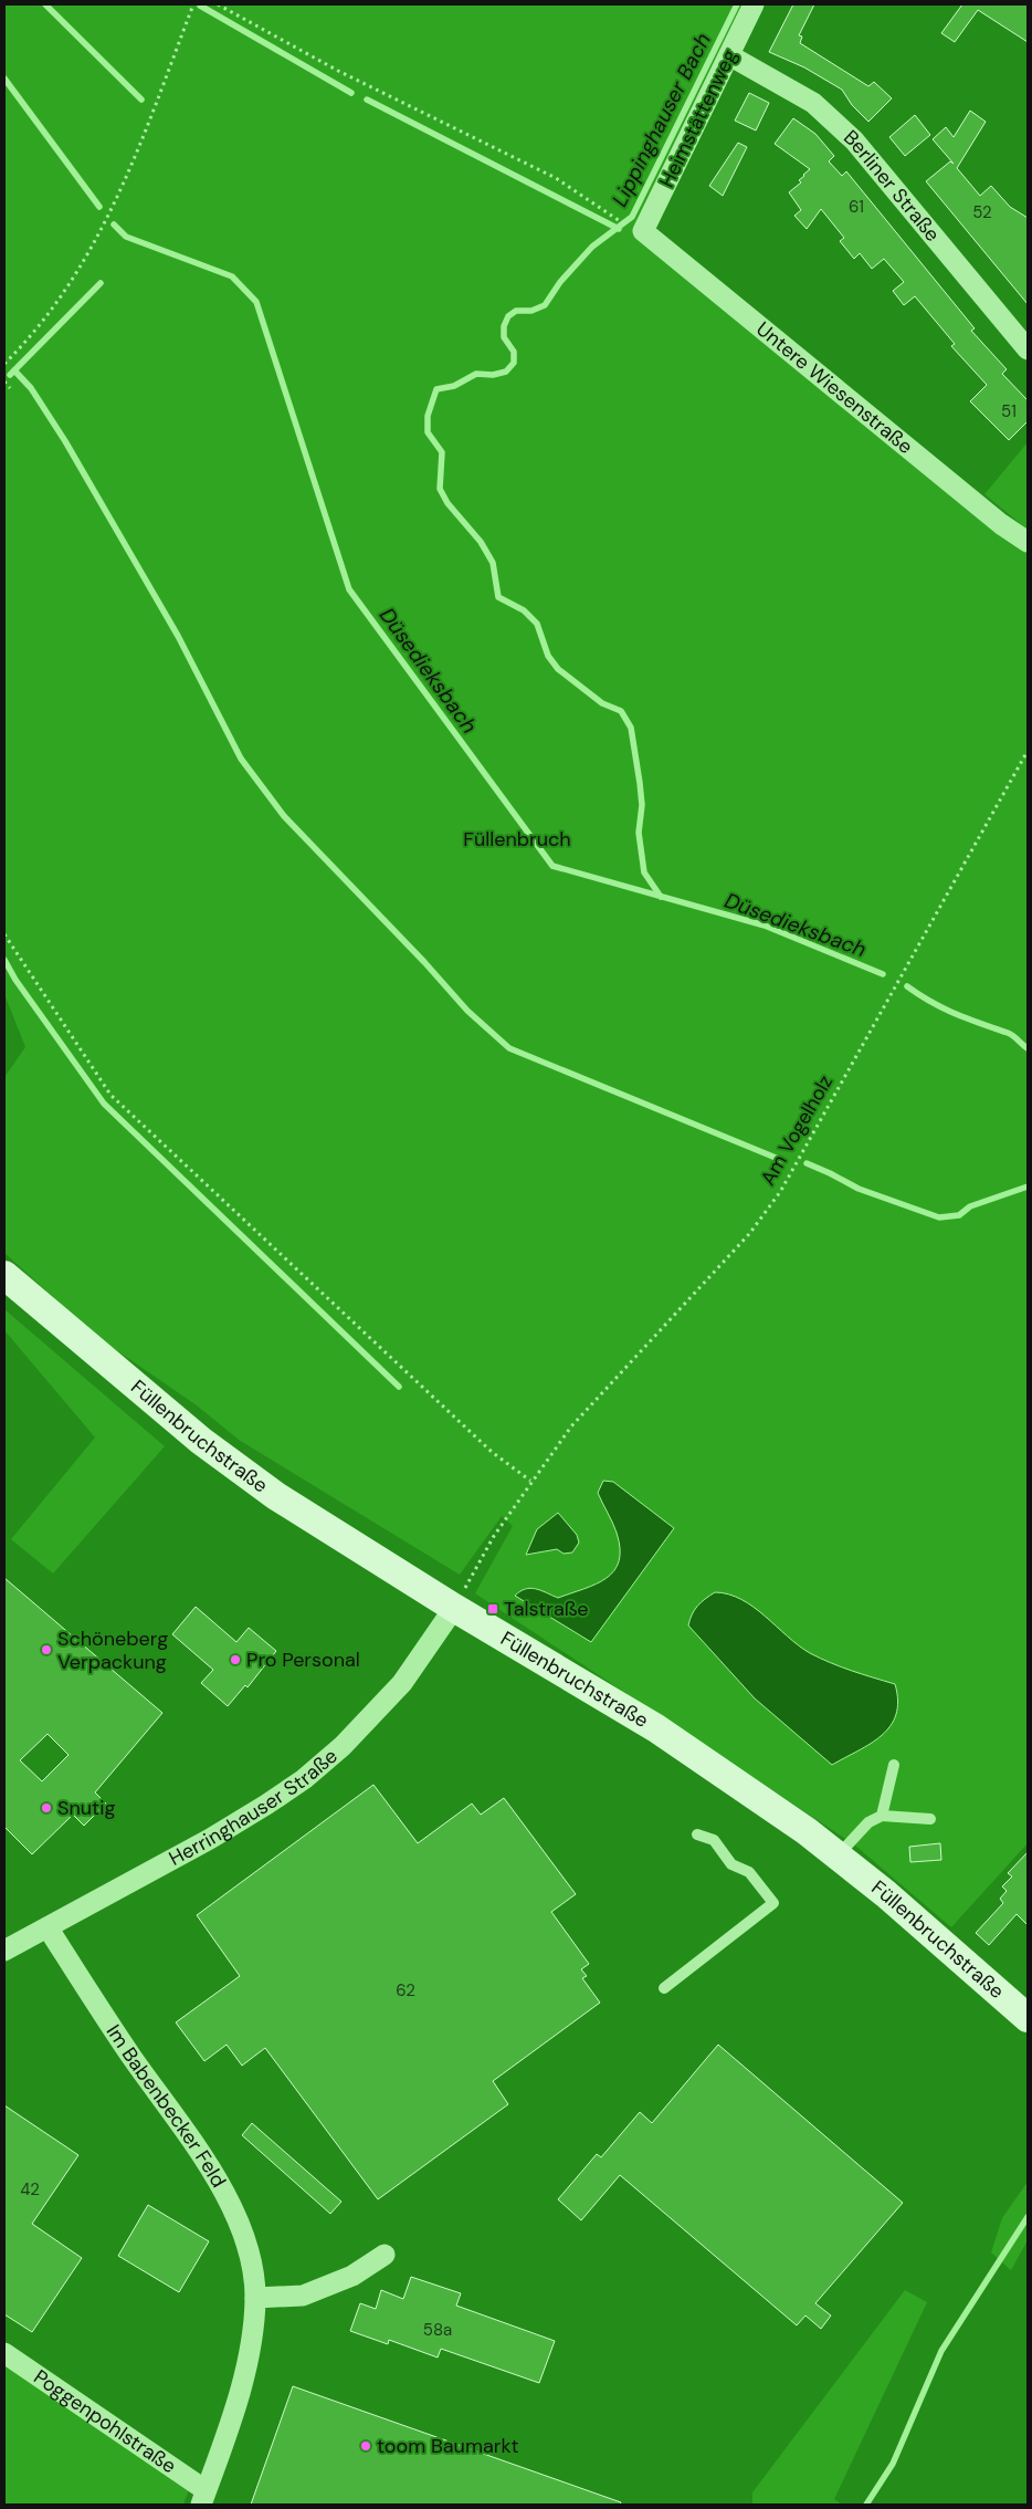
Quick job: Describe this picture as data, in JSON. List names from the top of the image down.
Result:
{
  "streets": {
    "street": [
      "Heimstättenweg",
      "Berliner Straße",
      "Untere Wiesenstraße",
      "Füllenbruchstraße",
      "Herringhauser Straße",
      "Im Babenbecker Feld",
      "Poggenpohlstraße"
    ],
    "path": ["Am Vogelholz"]
  },
  "crossings": [
    ["Heimstättenweg", "Berliner Straße"],
    ["Heimstättenweg", "Untere Wiesenstraße"],
    ["Am Vogelholz", "Füllenbruchstraße"],
    ["Am Vogelholz", "Herringhauser Straße"],
    ["Füllenbruchstraße", "Herringhauser Straße"],
    ["Herringhauser Straße", "Im Babenbecker Feld"],
    ["Im Babenbecker Feld", "Poggenpohlstraße"]
  ],
  "water": ["Lippinghauser Bach", "Düsedieksbach"],
  "parks": ["Füllenbruch"],
  "places": {
    "transit": ["Talstraße"],
    "other": [
      "Schöneberg Verpackung",
      "Pro Personal",
      "Snutig",
      "toom Baumarkt"
    ]
  },
  "house_numbers": [
    "61",
    "52",
    "51",
    "62",
    "42",
    "58a"
  ]
}
